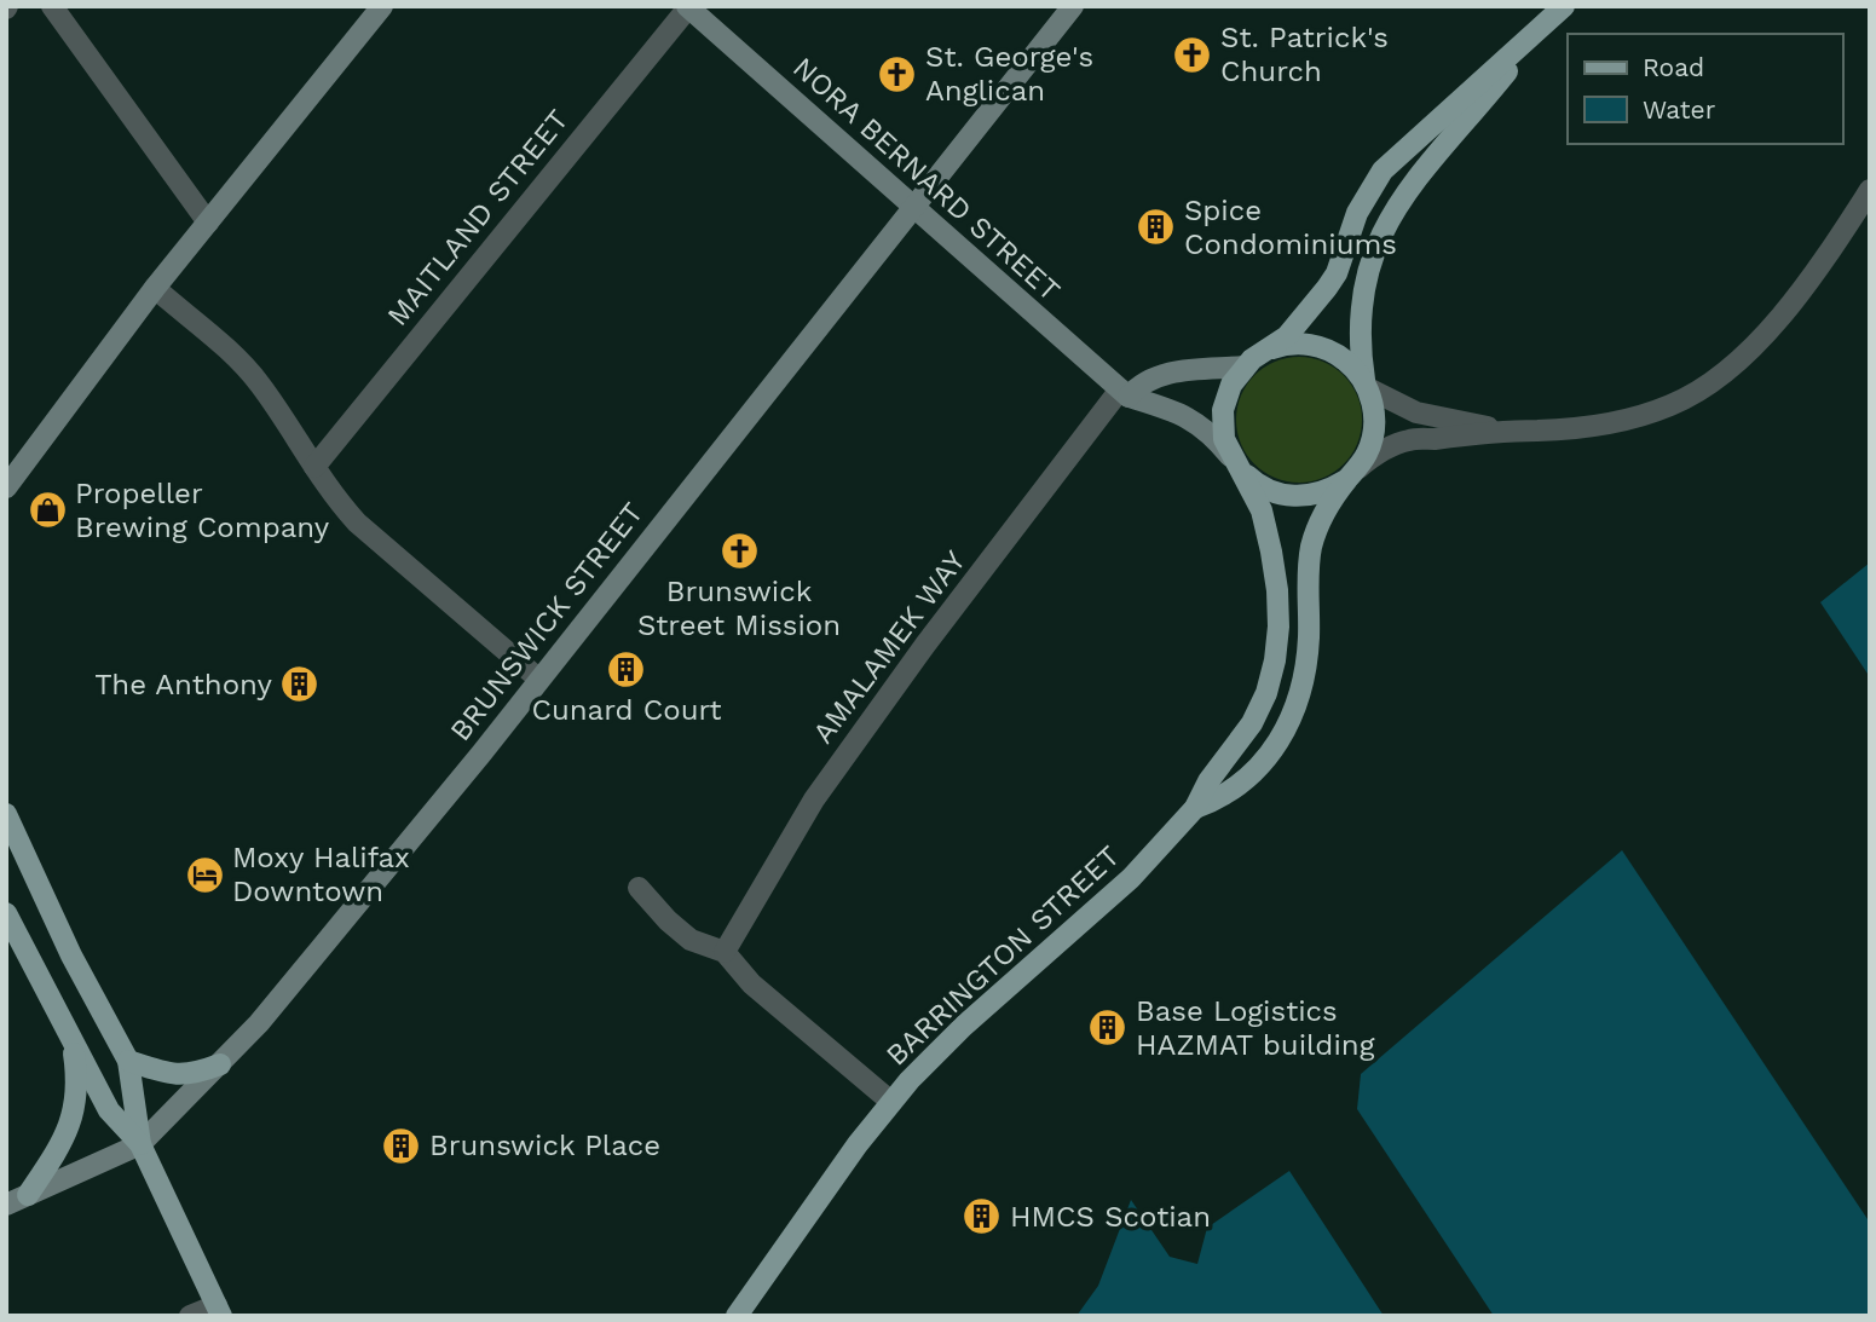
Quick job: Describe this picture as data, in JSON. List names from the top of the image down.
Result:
{
  "streets": {
    "main road": ["BARRINGTON STREET"],
    "street": [
      "NORA BERNARD STREET",
      "MAITLAND STREET",
      "BRUNSWICK STREET",
      "AMALAMEK WAY"
    ]
  },
  "crossings": [
    ["NORA BERNARD STREET", "MAITLAND STREET"],
    ["NORA BERNARD STREET", "BRUNSWICK STREET"],
    ["NORA BERNARD STREET", "AMALAMEK WAY"]
  ],
  "places": {
    "church": ["St. Patrick's Church", "St. George's Anglican", "Brunswick Street Mission"],
    "building": [
      "Spice Condominiums",
      "Cunard Court",
      "The Anthony",
      "Base Logistics HAZMAT building",
      "Brunswick Place",
      "HMCS Scotian"
    ],
    "shop": ["Propeller Brewing Company"],
    "hotel": ["Moxy Halifax Downtown"]
  },
  "legend": ["Road", "Water"]
}
